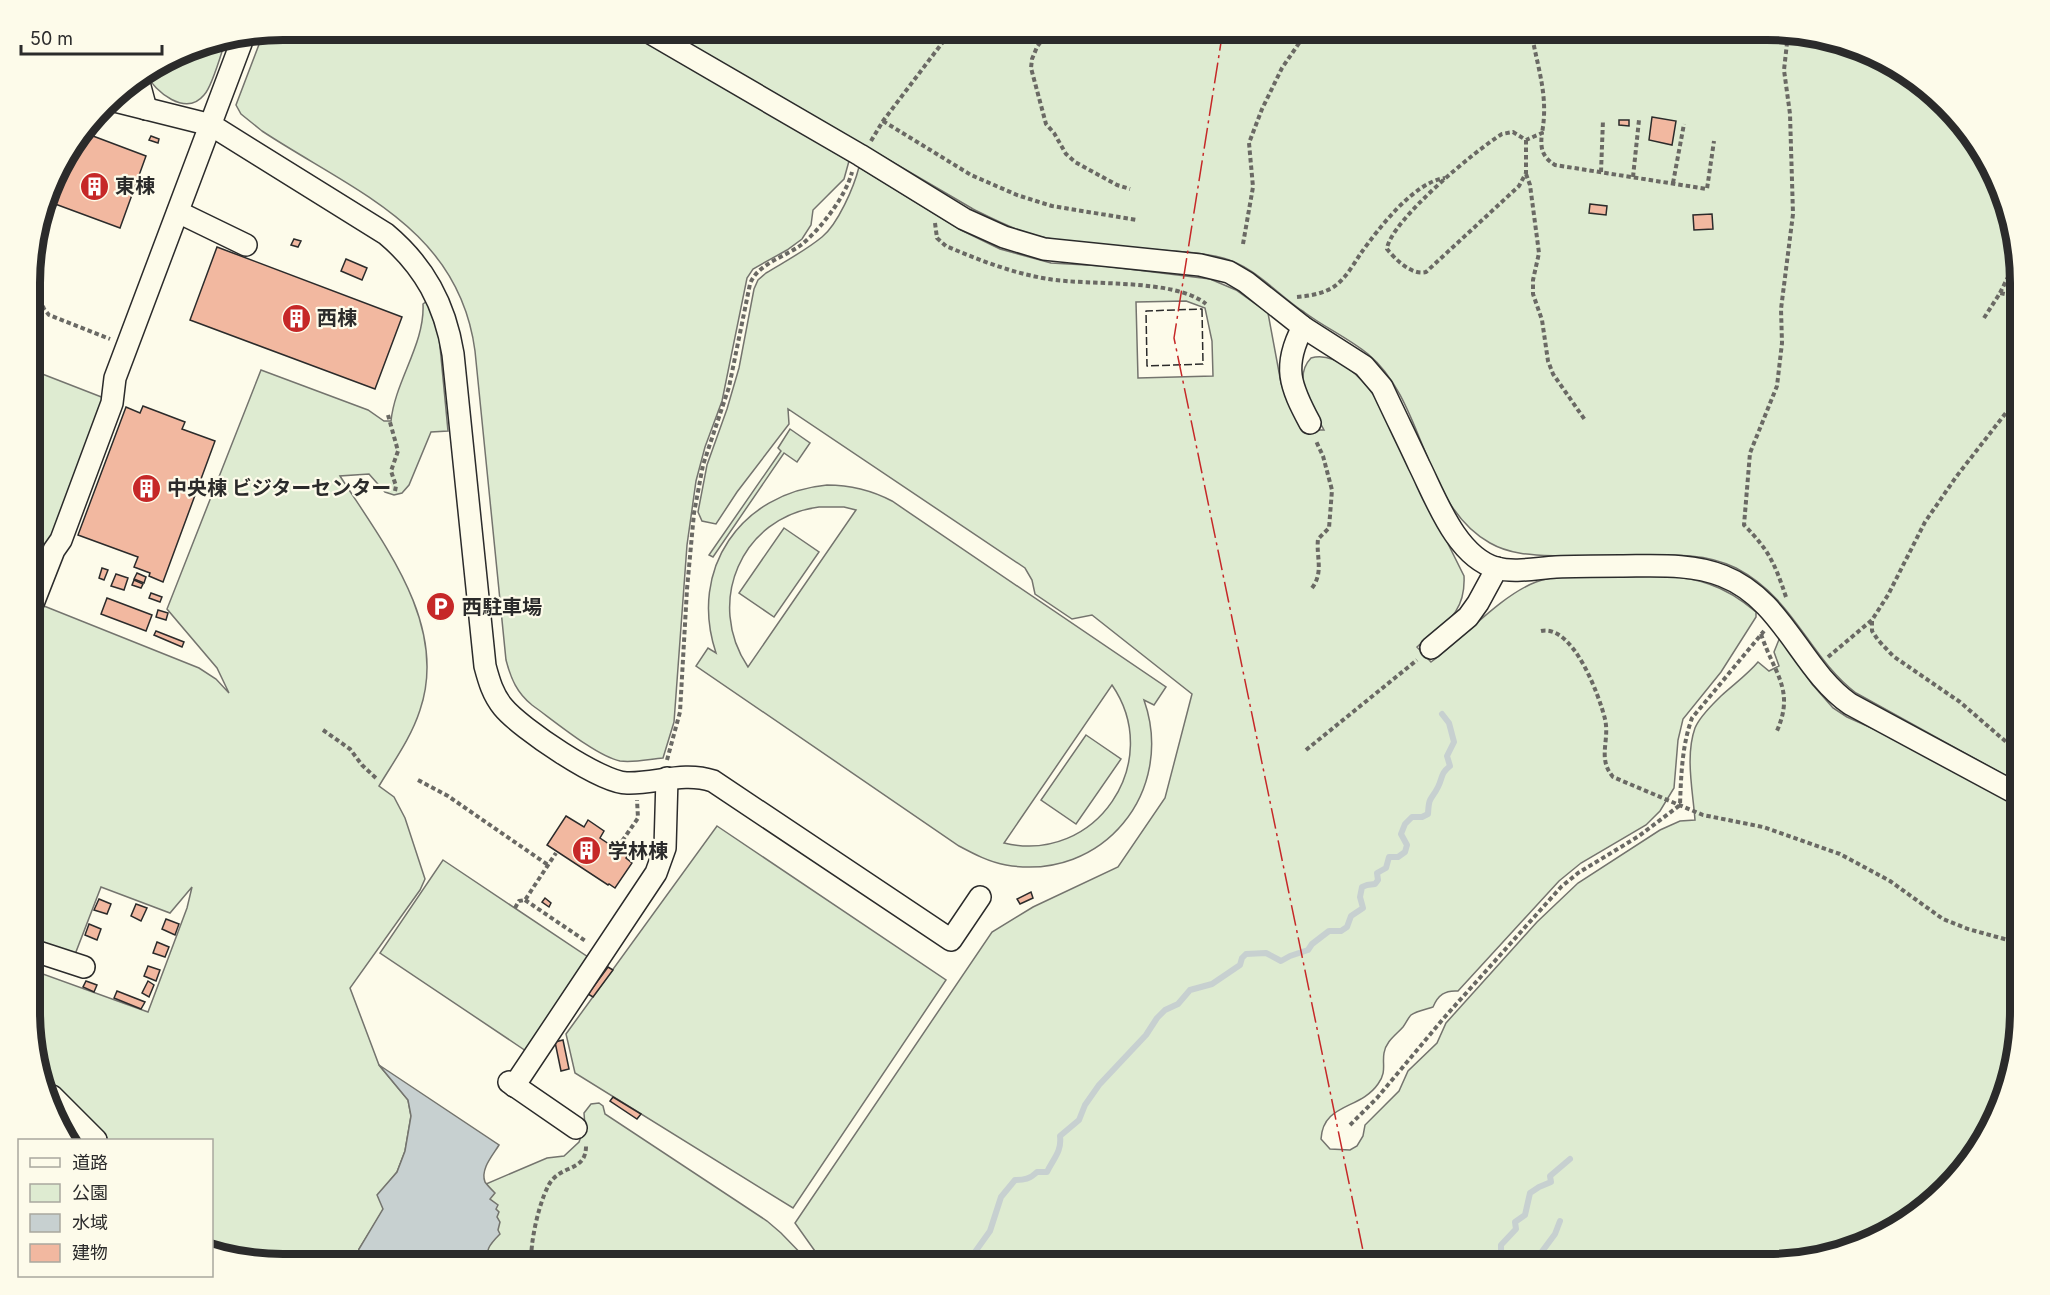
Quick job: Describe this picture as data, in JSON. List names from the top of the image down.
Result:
{
  "places": {
    "building": [
      "東棟",
      "西棟",
      "中央棟 ビジターセンター",
      "学林棟"
    ],
    "parking": ["西駐車場"]
  },
  "legend": [
    "道路",
    "公園",
    "水域",
    "建物"
  ],
  "scale_bar": "50 m"
}
